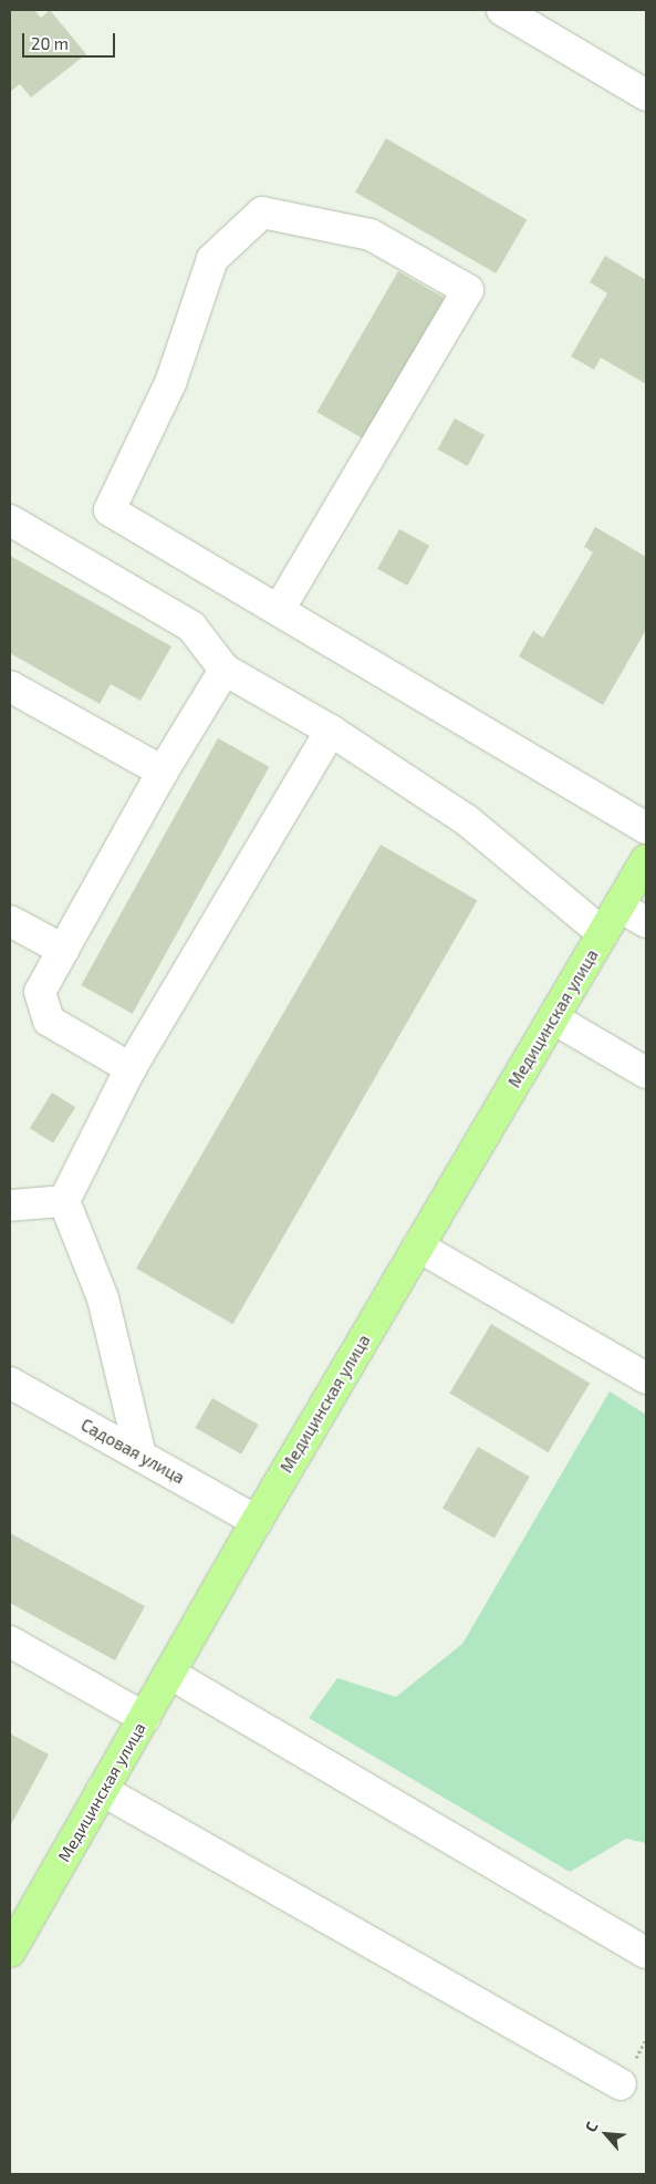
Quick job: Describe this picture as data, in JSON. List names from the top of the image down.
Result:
{
  "streets": {
    "main road": ["Медицинская улица"],
    "street": ["Садовая улица"]
  },
  "crossings": [
    ["Медицинская улица", "Садовая улица"]
  ],
  "scale_bar": "20 m",
  "north": "top left"
}
